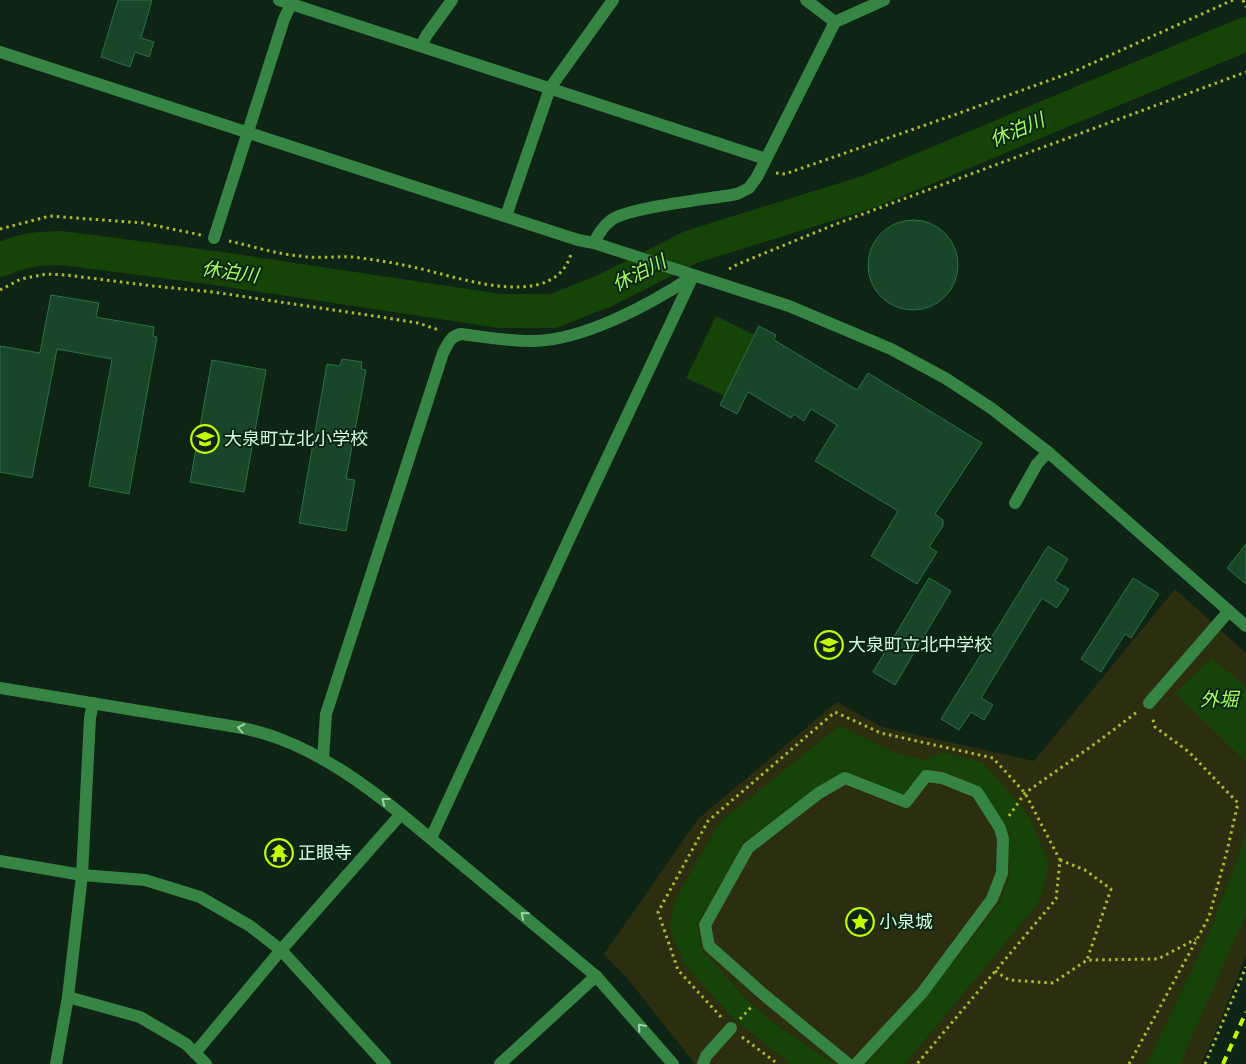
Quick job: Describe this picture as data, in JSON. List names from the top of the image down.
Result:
{
  "water": ["休泊川", "外堀"],
  "places": {
    "school or university": ["大泉町立北小学校", "大泉町立北中学校"],
    "temple": ["正眼寺"],
    "place": ["小泉城"]
  }
}
